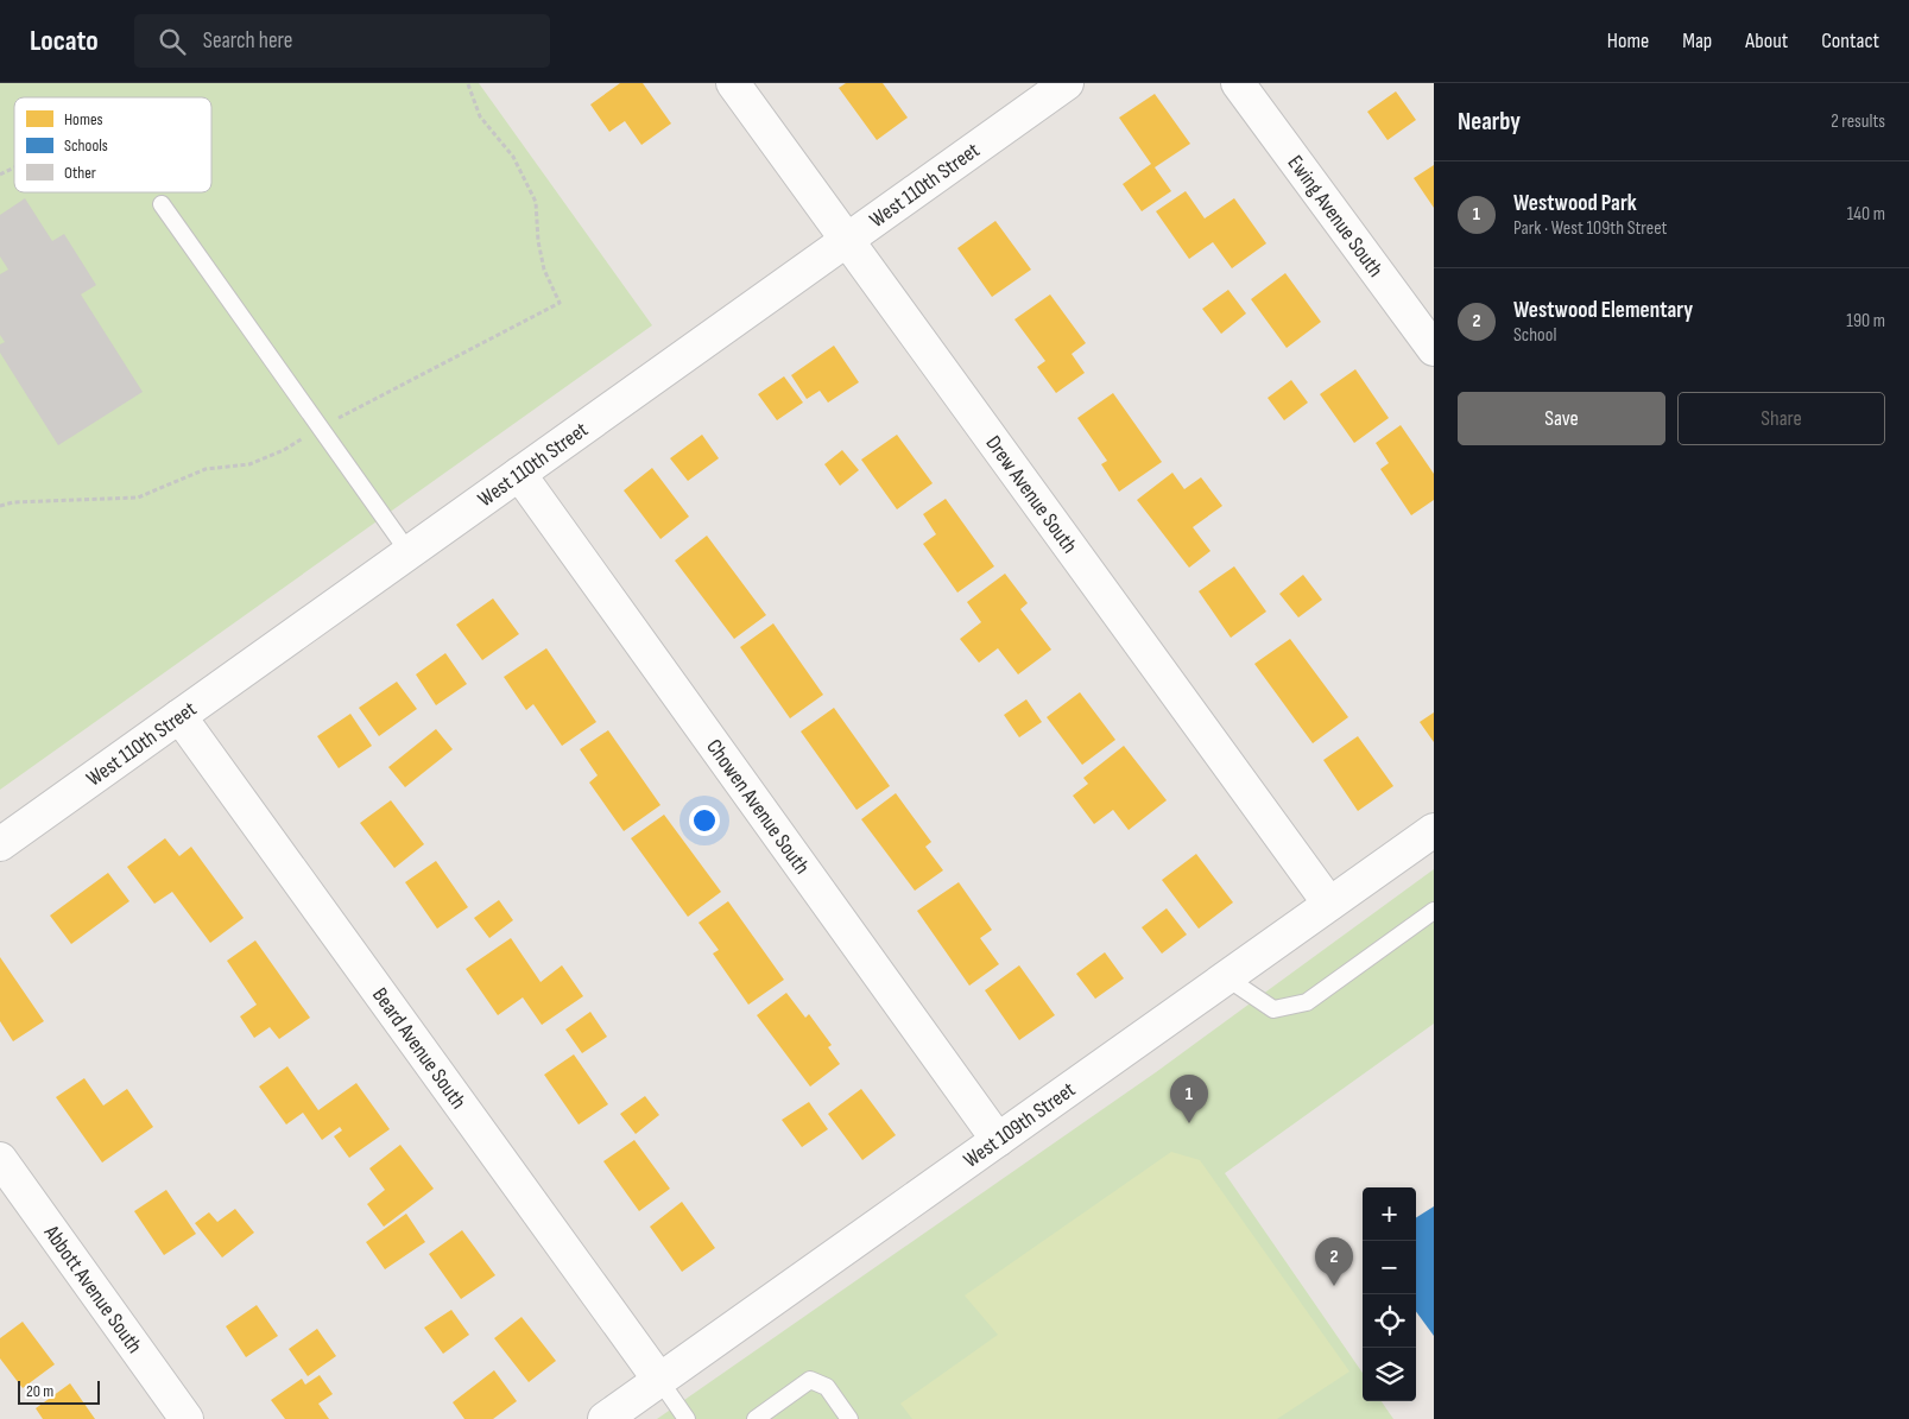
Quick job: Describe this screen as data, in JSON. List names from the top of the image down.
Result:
{
  "streets": {
    "street": [
      "West 110th Street",
      "Ewing Avenue South",
      "Drew Avenue South",
      "Chowen Avenue South",
      "Beard Avenue South",
      "West 109th Street",
      "Abbott Avenue South"
    ]
  },
  "crossings": [
    ["West 110th Street", "Drew Avenue South"],
    ["West 110th Street", "Chowen Avenue South"],
    ["West 110th Street", "Beard Avenue South"],
    ["Drew Avenue South", "West 109th Street"],
    ["Chowen Avenue South", "West 109th Street"],
    ["Beard Avenue South", "West 109th Street"]
  ],
  "legend": ["Homes", "Schools", "Other"],
  "scale_bar": "20 m",
  "page": {
    "header": "Locato",
    "search": "Search here",
    "nav": [
      "Home",
      "Map",
      "About",
      "Contact"
    ],
    "heading": ["Nearby", "2 results"],
    "list": [
      {
        "mark": "1",
        "name": "Westwood Park",
        "note": "Park · West 109th Street",
        "value": "140 m"
      },
      {
        "mark": "2",
        "name": "Westwood Elementary",
        "note": "School",
        "value": "190 m"
      }
    ],
    "buttons": ["Save", "Share"],
    "pins": ["1", "2"],
    "map_buttons": ["+", "−"],
    "scale": "20 m"
  }
}
